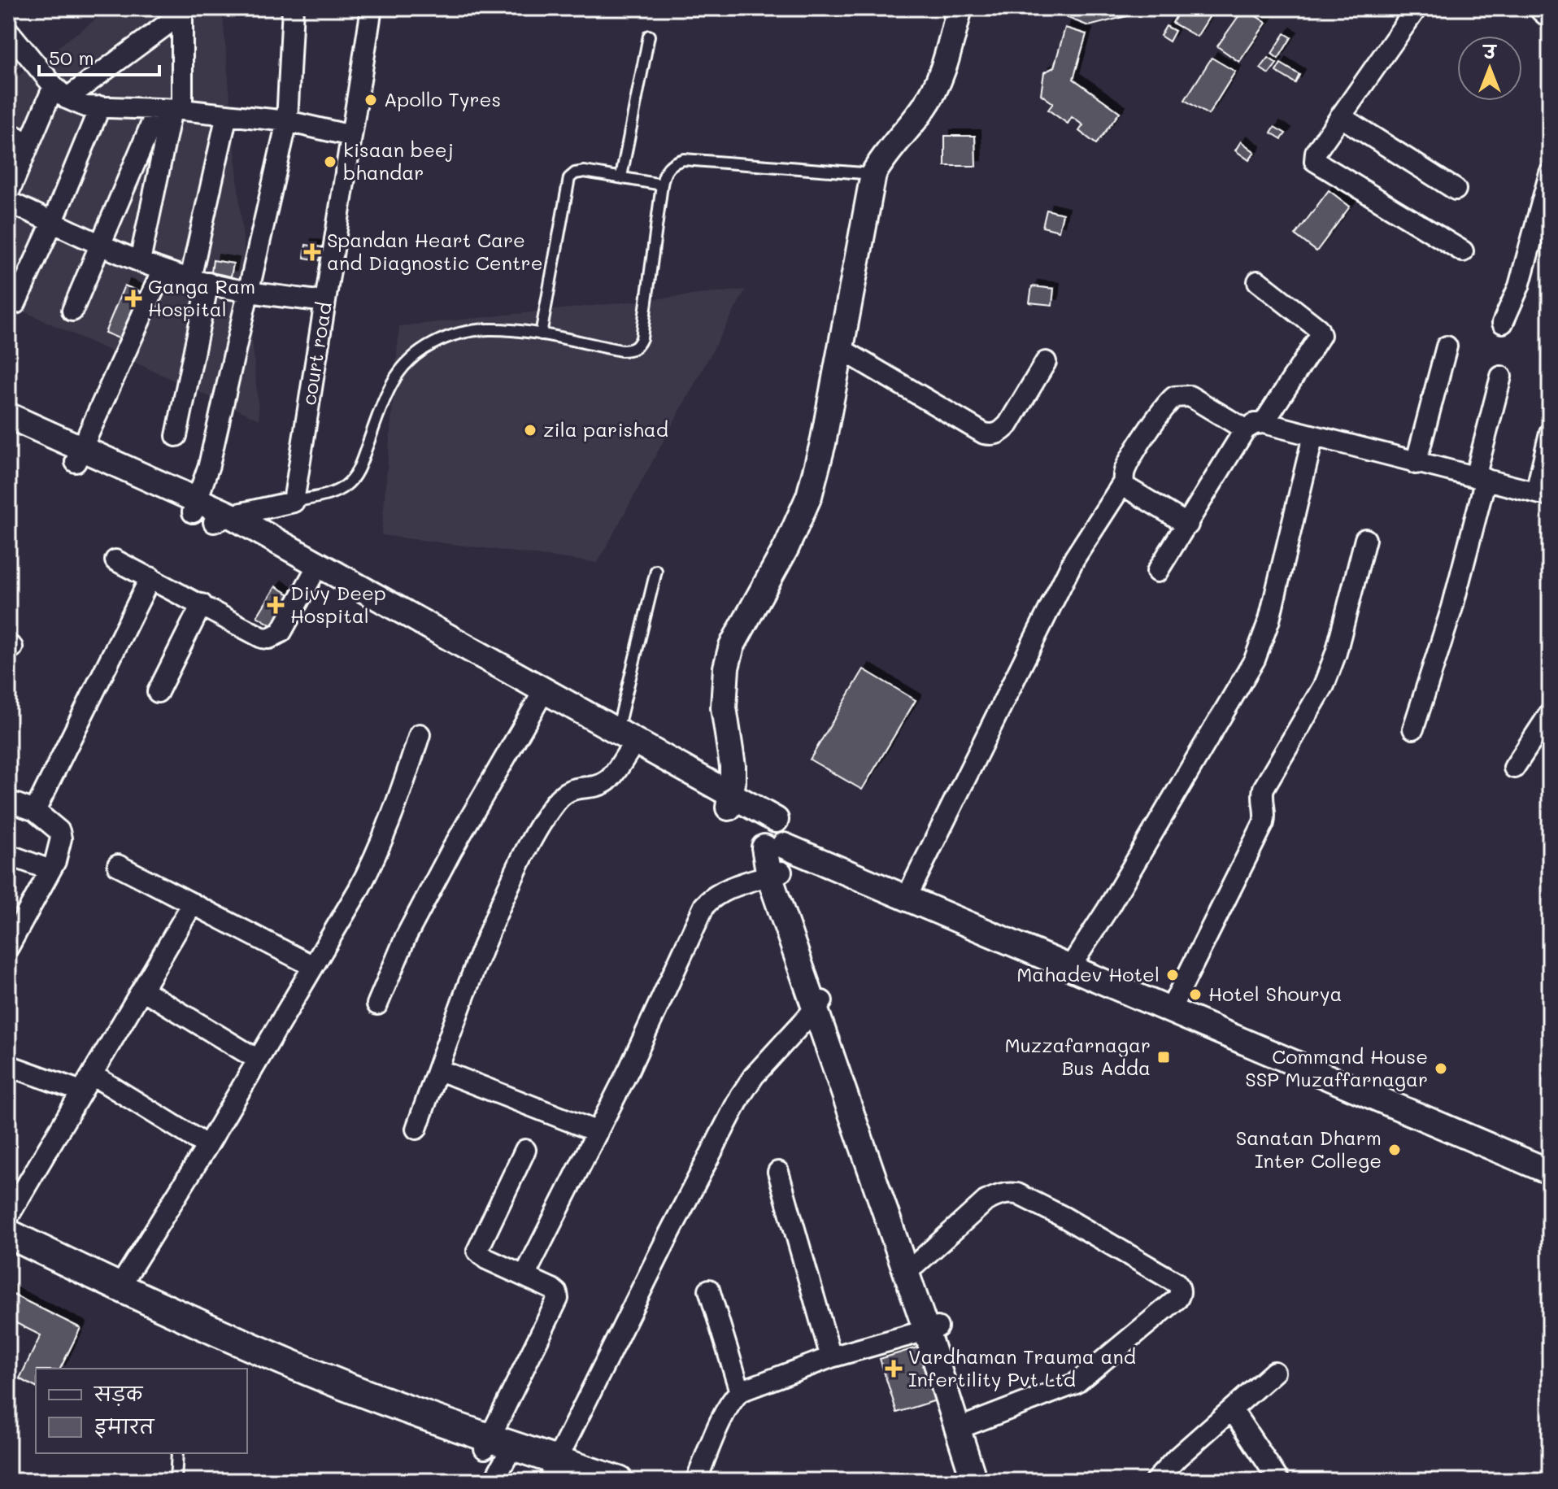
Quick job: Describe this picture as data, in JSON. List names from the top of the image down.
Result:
{
  "streets": {
    "street": ["court road"]
  },
  "places": {
    "other": [
      "Apollo Tyres",
      "kisaan beej bhandar",
      "zila parishad",
      "Mahadev Hotel",
      "Hotel Shourya",
      "Command House SSP Muzaffarnagar",
      "Sanatan Dharm Inter College"
    ],
    "health": [
      "Spandan Heart Care and Diagnostic Centre",
      "Ganga Ram Hospital",
      "Divy Deep Hospital",
      "Vardhaman Trauma and Infertility Pvt Ltd"
    ],
    "transit": ["Muzzafarnagar Bus Adda"]
  },
  "legend": ["सड़क", "इमारत"],
  "scale_bar": "50 m",
  "north": "top"
}
